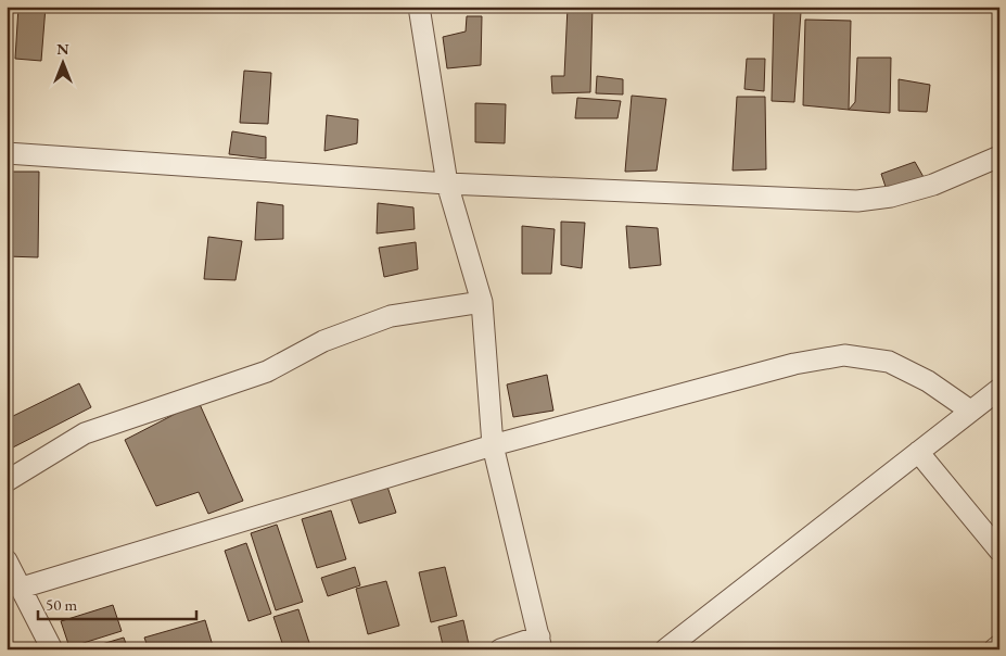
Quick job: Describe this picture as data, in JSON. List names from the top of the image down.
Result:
{
  "scale_bar": "50 m",
  "north": "top"
}
